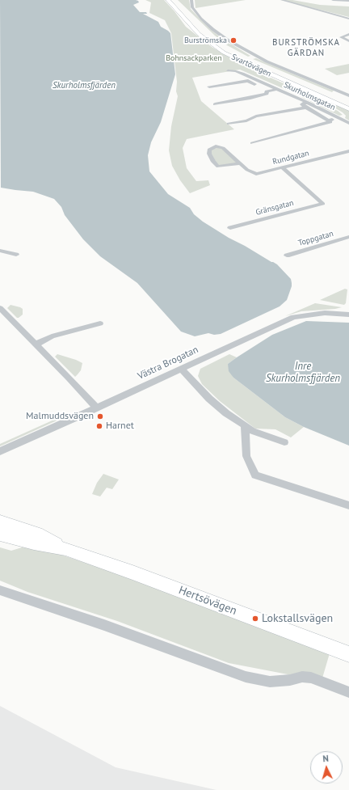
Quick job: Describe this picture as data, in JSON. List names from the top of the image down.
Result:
{
  "streets": {
    "main road": ["Svartövägen", "Hertsövägen"],
    "street": [
      "Skurholmsgatan",
      "Rundgatan",
      "Gränsgatan",
      "Toppgatan",
      "Västra Brogatan"
    ]
  },
  "crossings": [
    ["Rundgatan", "Gränsgatan"]
  ],
  "districts": ["BURSTRÖMSKA GÄRDAN"],
  "water": ["Skurholmsfjärden", "Inre Skurholmsfjärden"],
  "parks": ["Bohnsackparken"],
  "places": [
    "Burströmska",
    "Malmuddsvägen",
    "Harnet",
    "Lokstallsvägen"
  ],
  "north": "top"
}
